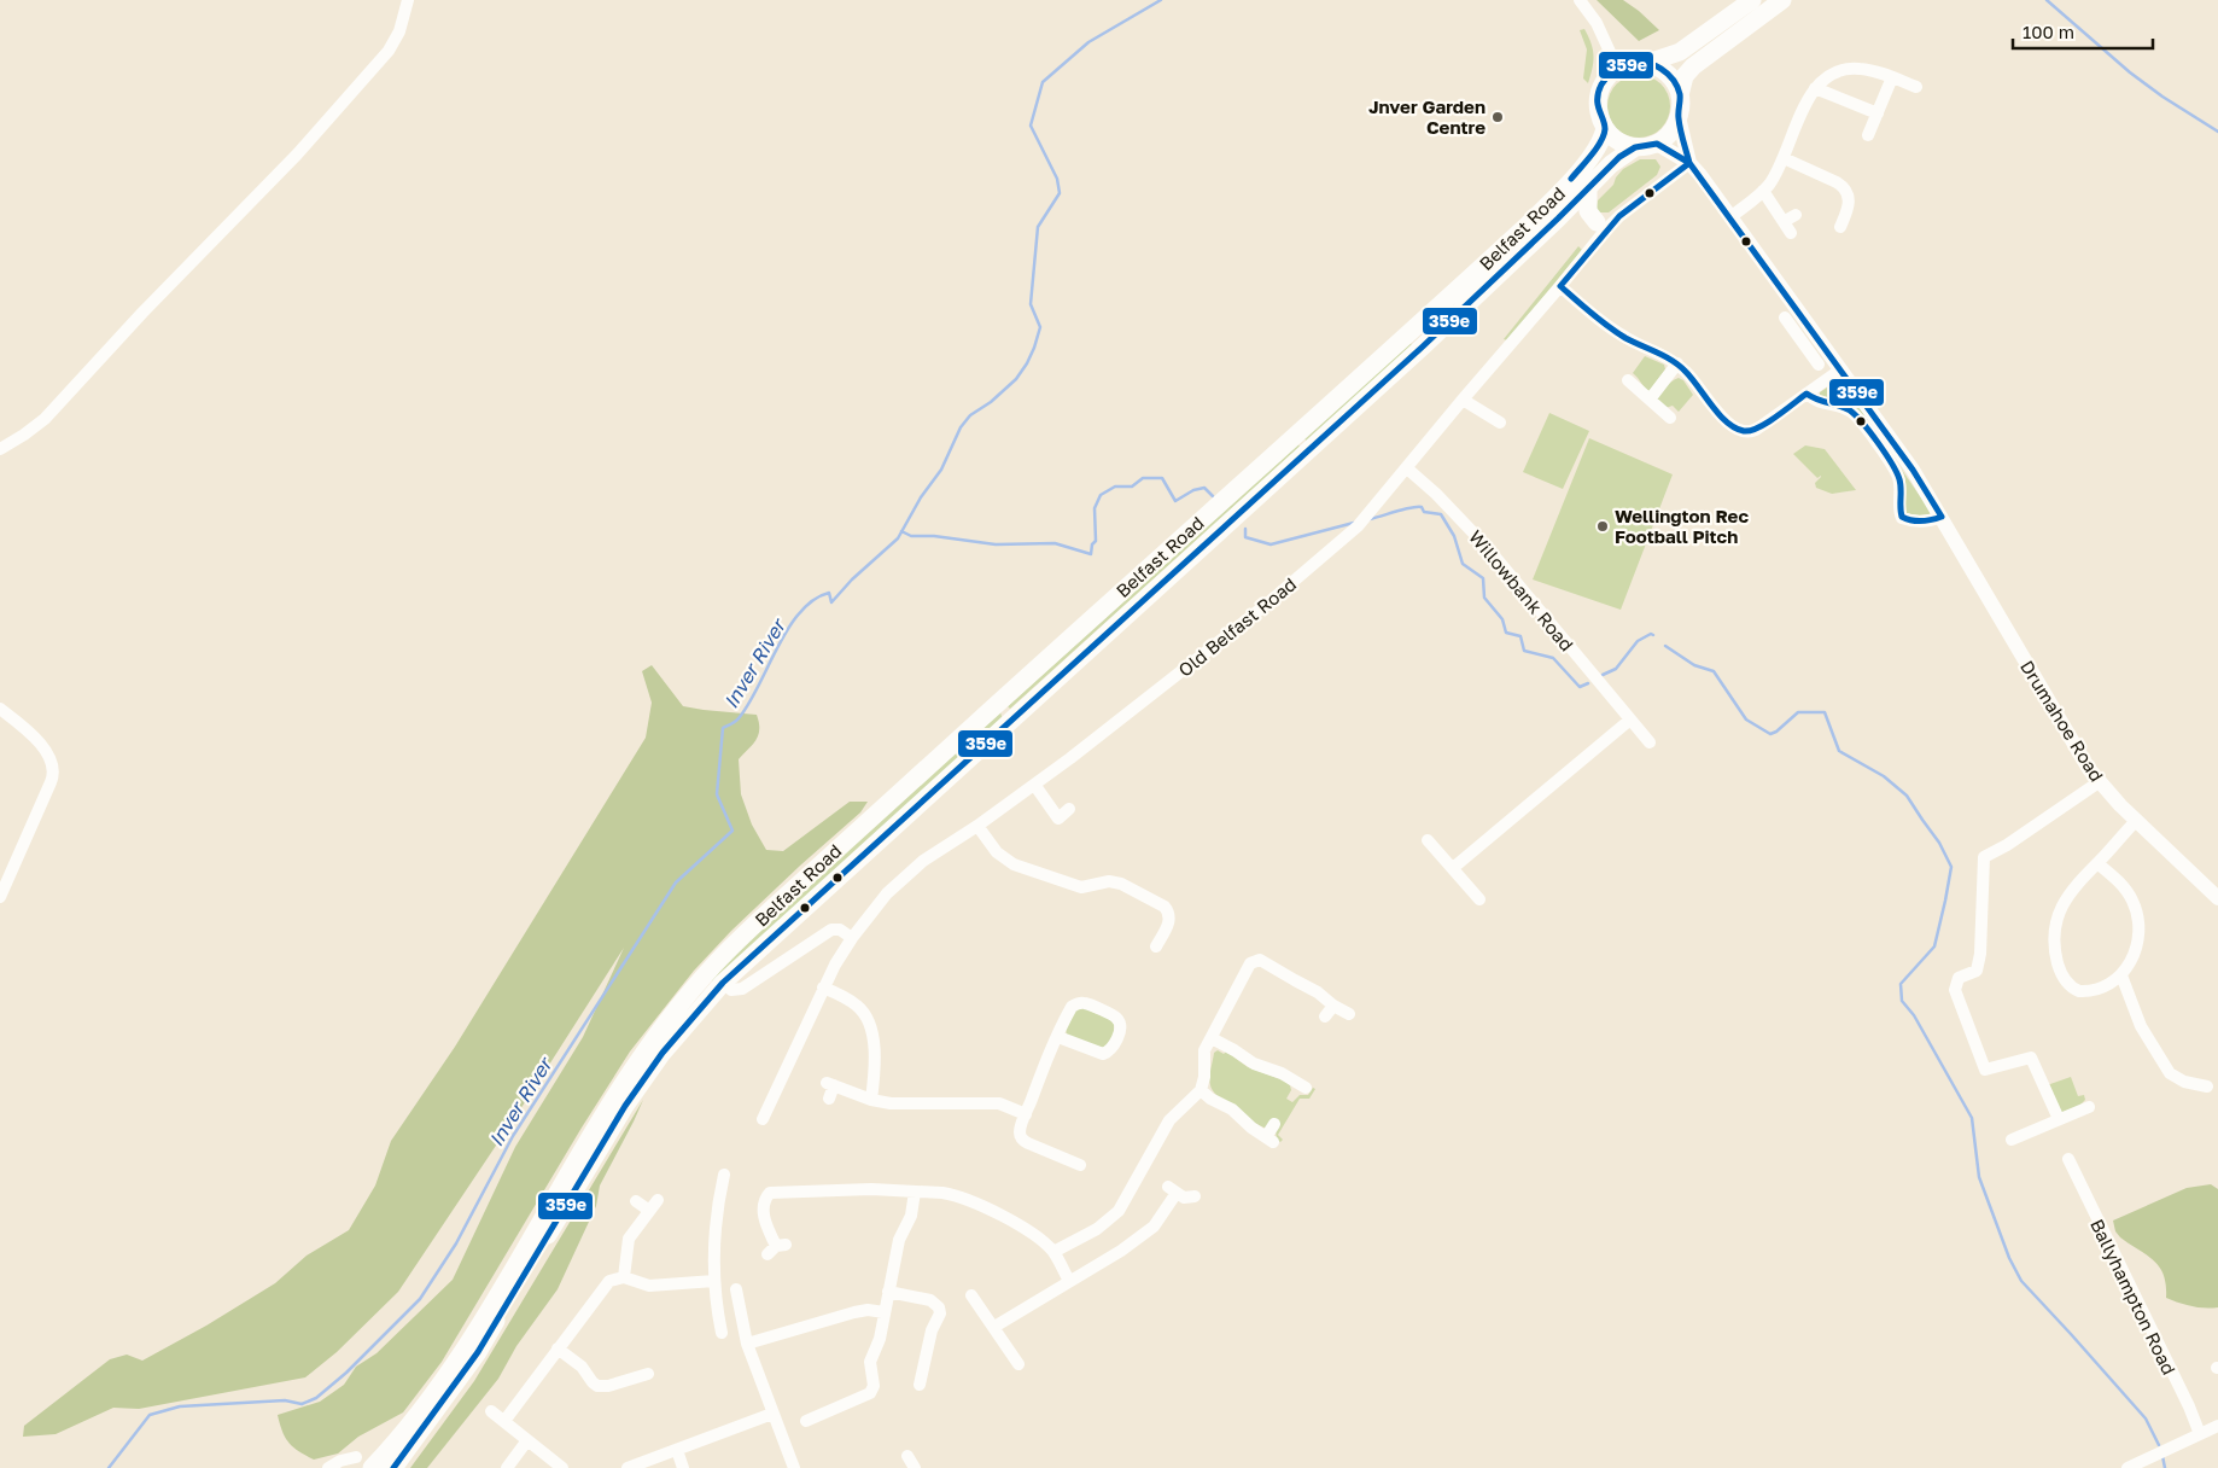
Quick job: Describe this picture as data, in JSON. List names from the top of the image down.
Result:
{
  "streets": {
    "highway": ["Belfast Road"],
    "main road": ["Drumahoe Road"],
    "street": ["Willowbank Road", "Old Belfast Road", "Ballyhampton Road"]
  },
  "crossings": [
    ["Belfast Road", "Drumahoe Road"],
    ["Willowbank Road", "Old Belfast Road"],
    ["Old Belfast Road", "Drumahoe Road"]
  ],
  "water": ["Inver River"],
  "places": ["Jnver Garden Centre", "Wellington Rec Football Pitch"],
  "lines": ["transit line 359e"],
  "scale_bar": "100 m"
}
